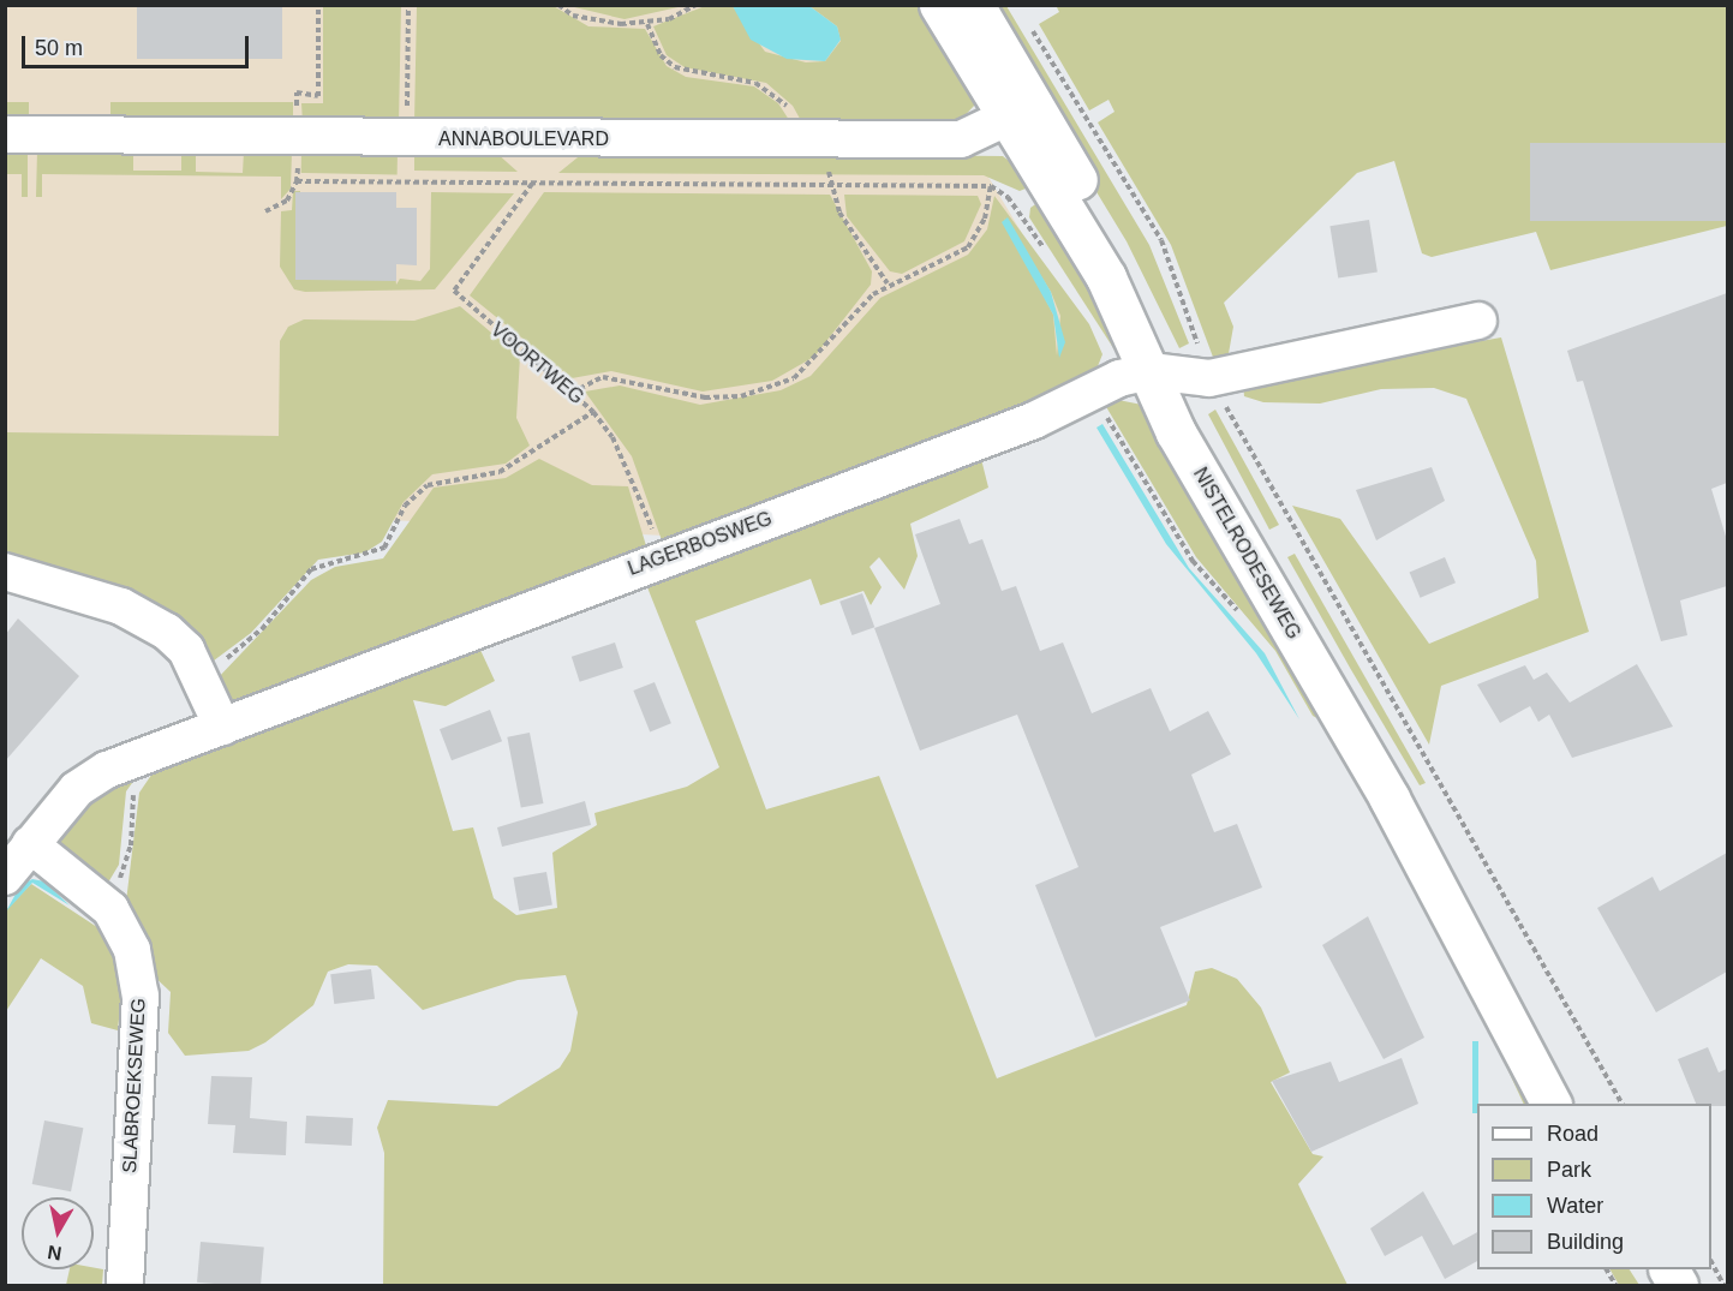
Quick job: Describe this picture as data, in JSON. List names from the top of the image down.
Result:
{
  "streets": {
    "street": [
      "ANNABOULEVARD",
      "LAGERBOSWEG",
      "NISTELRODESEWEG",
      "SLABROEKSEWEG"
    ],
    "path": ["VOORTWEG"]
  },
  "crossings": [
    ["ANNABOULEVARD", "NISTELRODESEWEG"],
    ["LAGERBOSWEG", "NISTELRODESEWEG"]
  ],
  "legend": [
    "Road",
    "Park",
    "Water",
    "Building"
  ],
  "scale_bar": "50 m",
  "north": "bottom"
}
